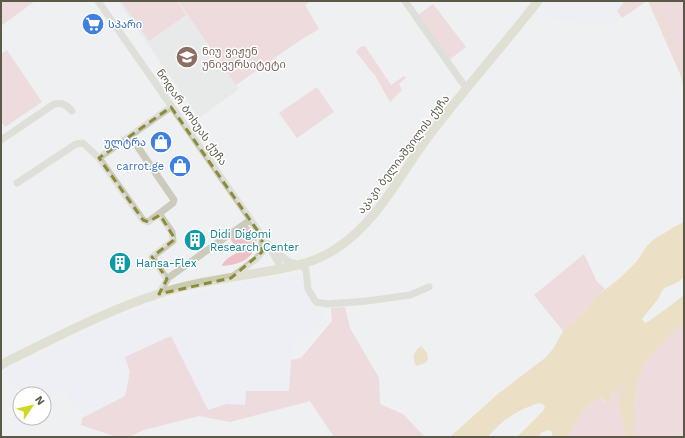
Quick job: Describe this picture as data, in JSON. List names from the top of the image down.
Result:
{
  "streets": {
    "main road": ["აკაკი ბელიაშვილის ქუჩა"],
    "street": ["ნოდარ ბოხუას ქუჩა"]
  },
  "places": {
    "supermarket": ["სპარი"],
    "school or university": ["ნიუ ვიჟენ უნივერსიტეტი"],
    "shop": ["ულტრა", "carrot.ge"],
    "building": ["Didi Digomi Research Center", "Hansa-Flex"]
  },
  "north": "top right"
}
